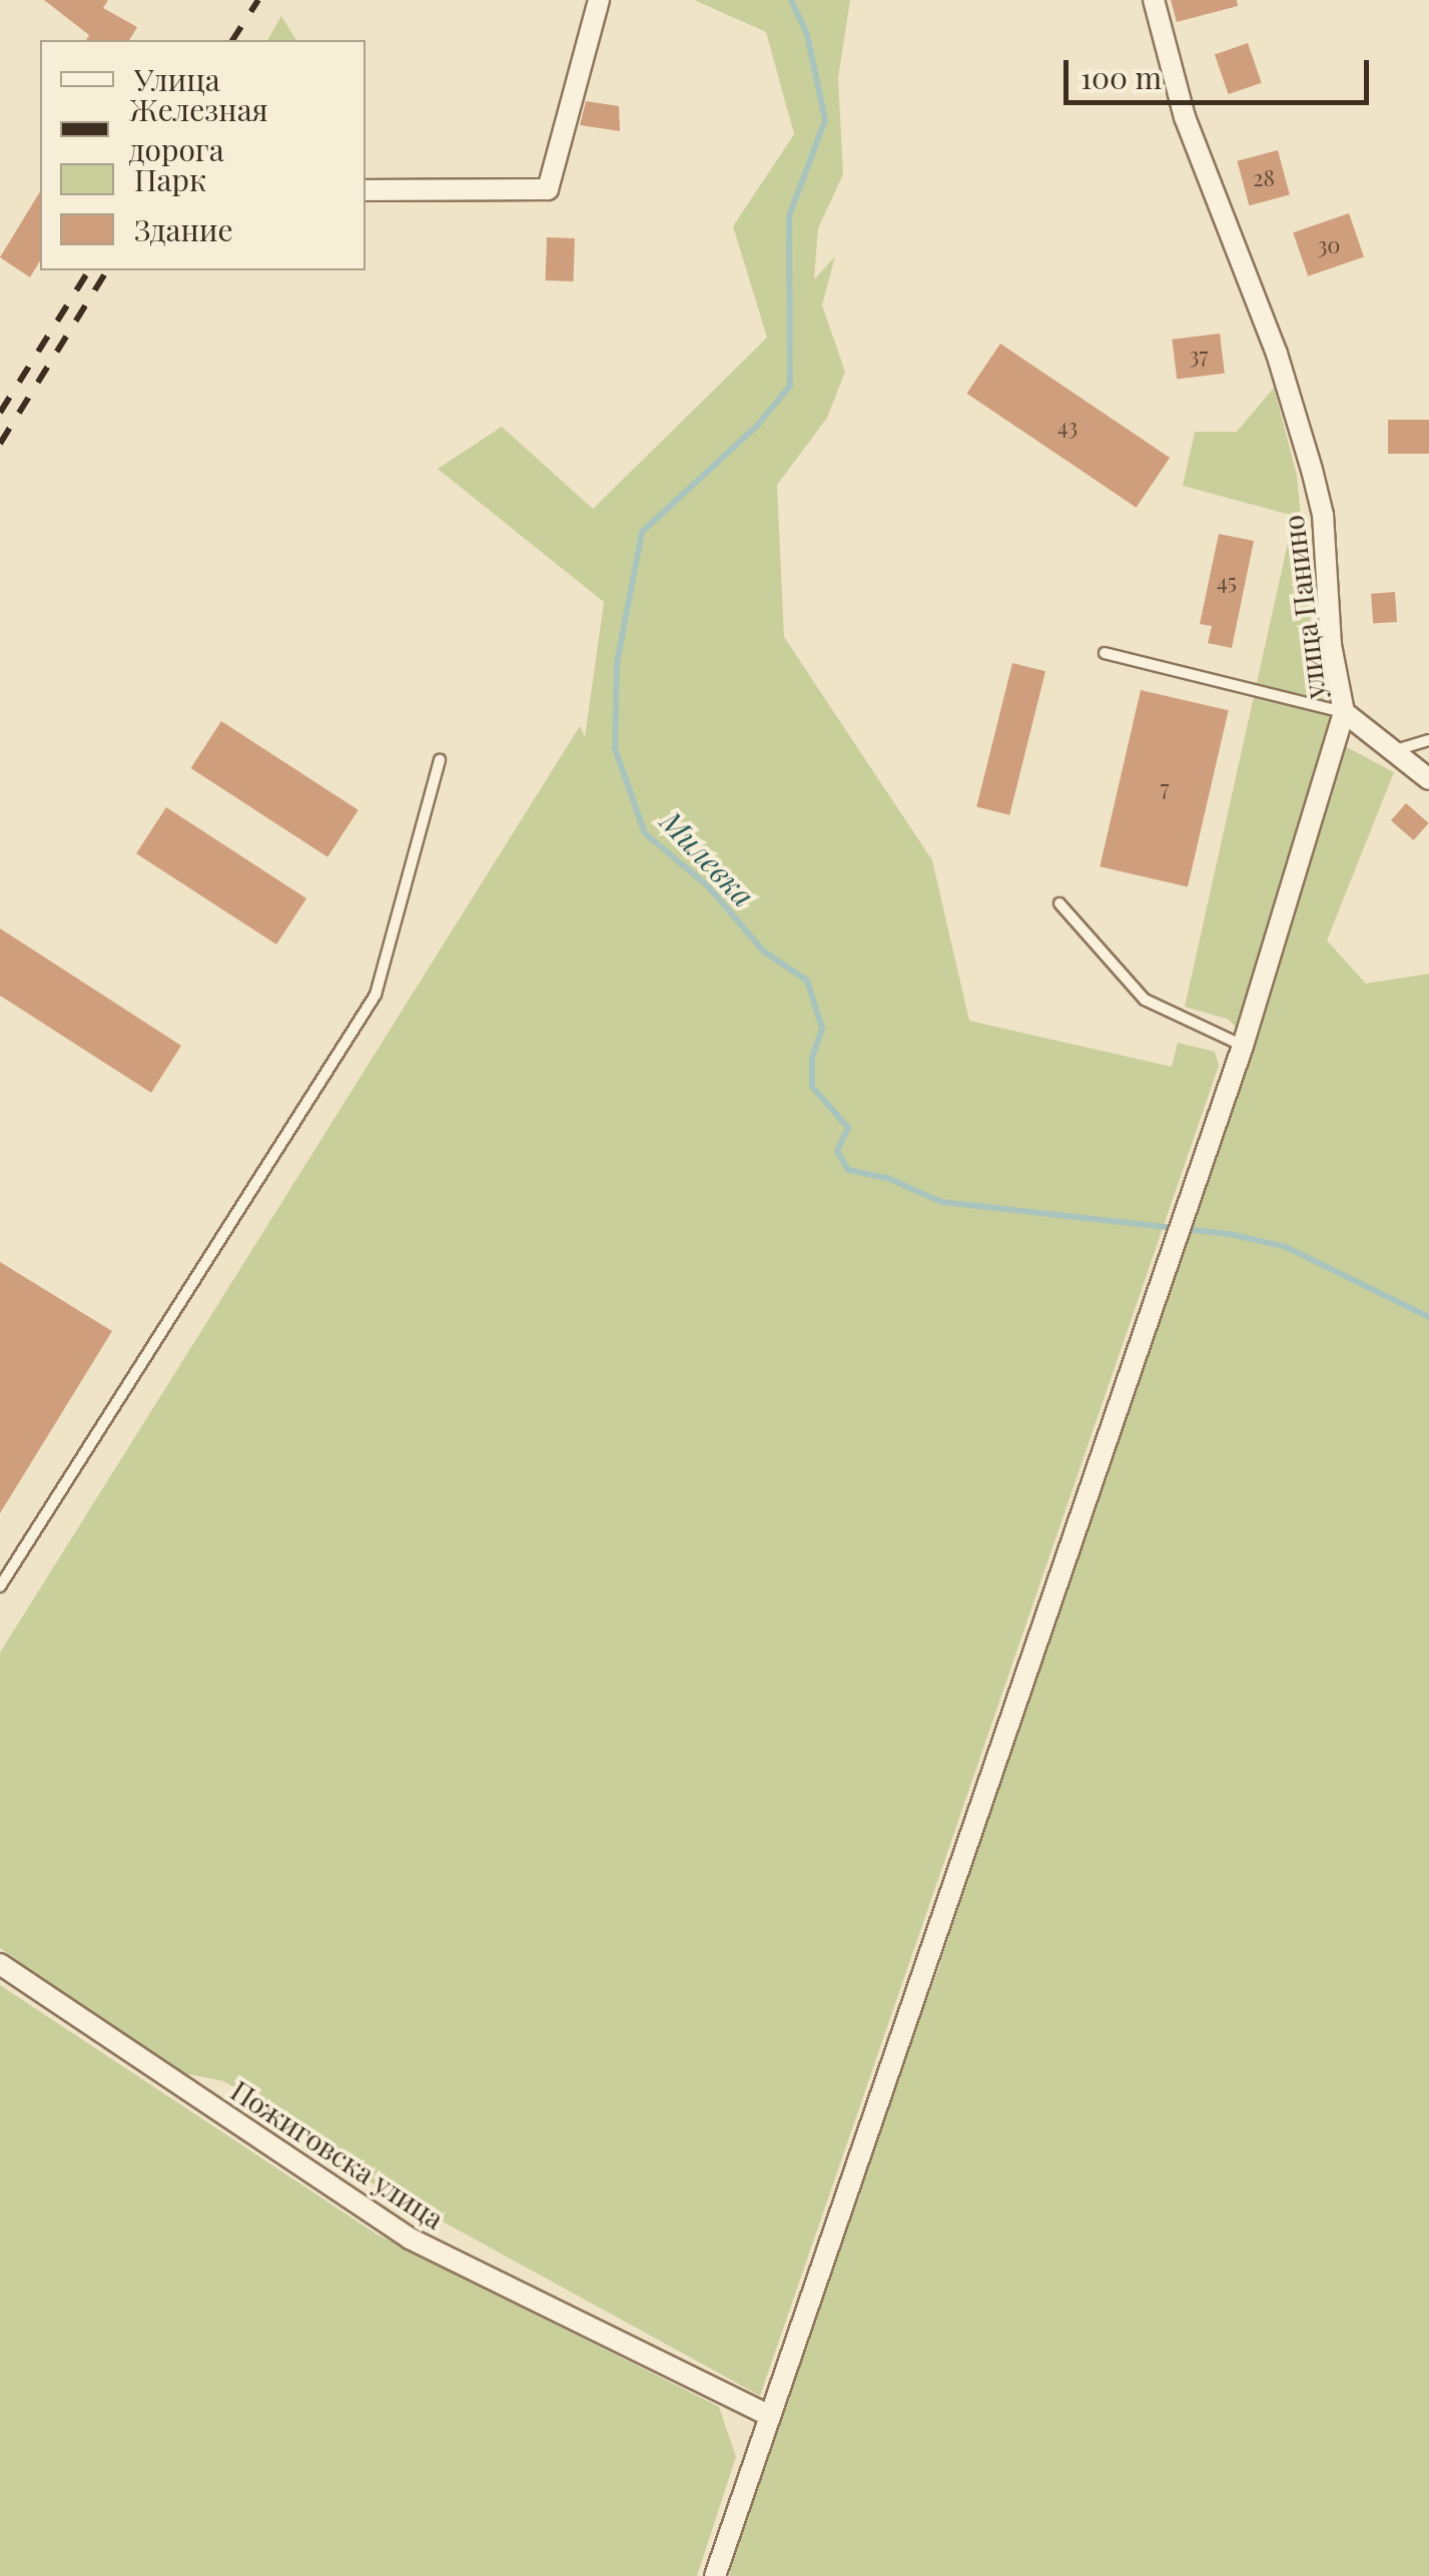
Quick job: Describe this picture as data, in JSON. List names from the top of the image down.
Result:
{
  "streets": {
    "street": ["улица Панино", "Пожиговска улица"]
  },
  "crossings": [
    ["улица Панино", "Пожиговска улица"]
  ],
  "water": ["Милевка"],
  "house_numbers": [
    "28",
    "30",
    "37",
    "43",
    "45",
    "7"
  ],
  "legend": [
    "Улица",
    "Железная дорога",
    "Парк",
    "Здание"
  ],
  "scale_bar": "100 m"
}
